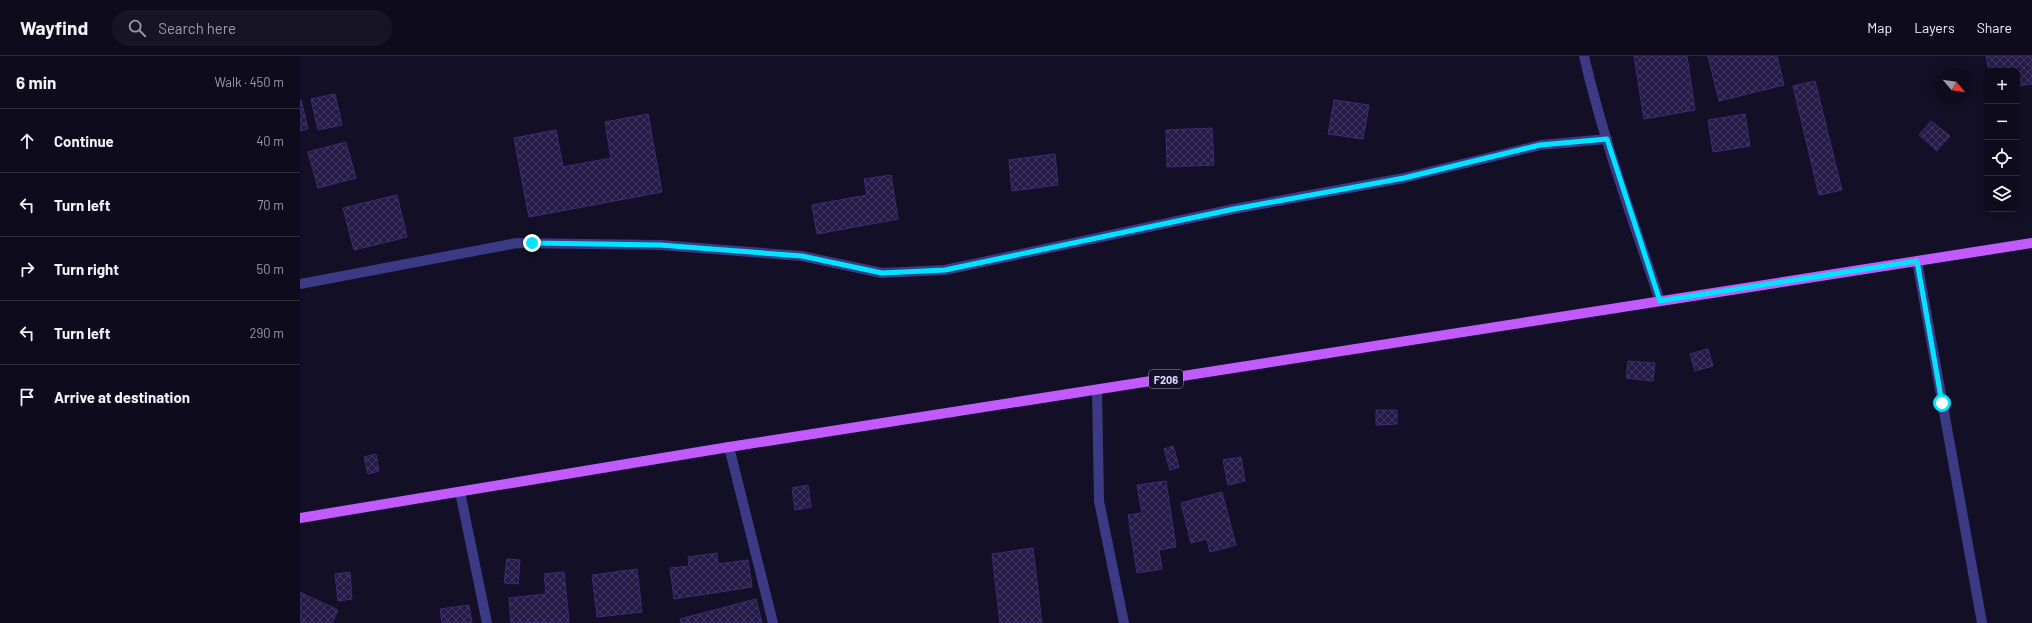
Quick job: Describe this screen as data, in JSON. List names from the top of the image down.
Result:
{
  "streets": {
    "main road": ["F206"]
  },
  "north": "bottom right",
  "page": {
    "header": "Wayfind",
    "search": "Search here",
    "nav": ["Map", "Layers", "Share"],
    "heading": ["6 min", "Walk · 450 m"],
    "map_buttons": ["+", "−"],
    "list": [
      ["Continue", "40 m"],
      ["Turn left", "70 m"],
      ["Turn right", "50 m"],
      ["Turn left", "290 m"],
      "Arrive at destination"
    ]
  }
}
